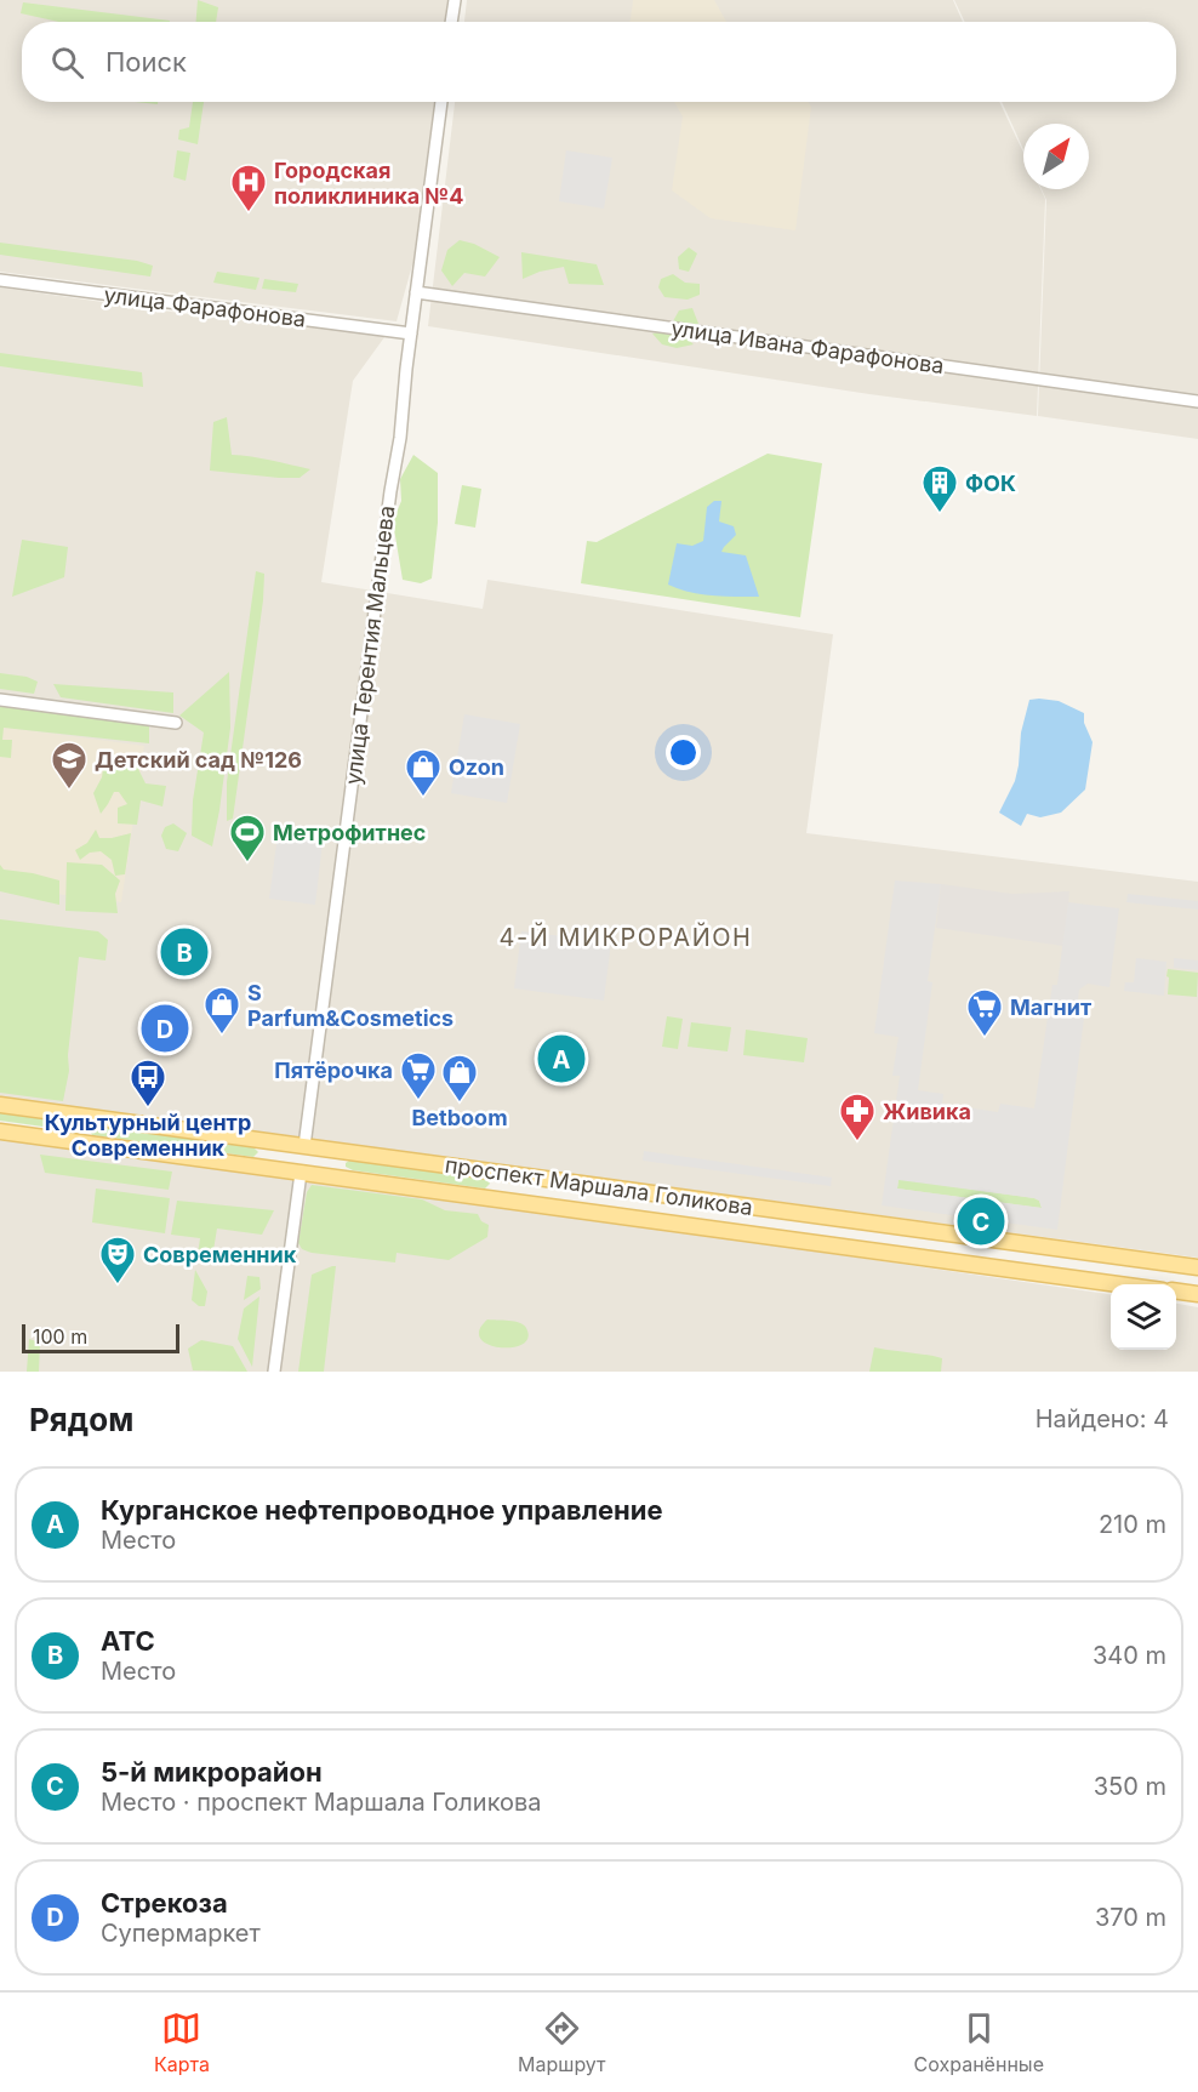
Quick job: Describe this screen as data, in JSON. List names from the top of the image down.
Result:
{
  "streets": {
    "main road": ["улица Терентия Мальцева", "проспект Маршала Голикова"],
    "street": ["улица Фарафонова", "улица Ивана Фарафонова"]
  },
  "crossings": [
    ["улица Фарафонова", "улица Терентия Мальцева"],
    ["улица Ивана Фарафонова", "улица Терентия Мальцева"],
    ["улица Терентия Мальцева", "проспект Маршала Голикова"]
  ],
  "districts": ["4-Й МИКРОРАЙОН"],
  "places": {
    "hospital": ["Городская поликлиника №4"],
    "building": ["ФОК"],
    "school or university": ["Детский сад №126"],
    "shop": ["Ozon", "S Parfum&Cosmetics", "Betboom"],
    "sports": ["Метрофитнес"],
    "supermarket": ["Магнит", "Пятёрочка"],
    "bus stop": ["Культурный центр Современник"],
    "pharmacy": ["Живика"],
    "theatre": ["Современник"]
  },
  "scale_bar": "100 m",
  "north": "top right",
  "page": {
    "search": "Поиск",
    "pins": [
      "B",
      "D",
      "A",
      "C"
    ],
    "scale": "100 m",
    "heading": ["Рядом", "Найдено: 4"],
    "list": [
      {
        "mark": "A",
        "name": "Курганское нефтепроводное управление",
        "note": "Место",
        "value": "210 m"
      },
      {
        "mark": "B",
        "name": "АТС",
        "note": "Место",
        "value": "340 m"
      },
      {
        "mark": "C",
        "name": "5-й микрорайон",
        "note": "Место · проспект Маршала Голикова",
        "value": "350 m"
      },
      {
        "mark": "D",
        "name": "Стрекоза",
        "note": "Супермаркет",
        "value": "370 m"
      }
    ],
    "nav": ["Карта", "Маршрут", "Сохранённые"]
  }
}
